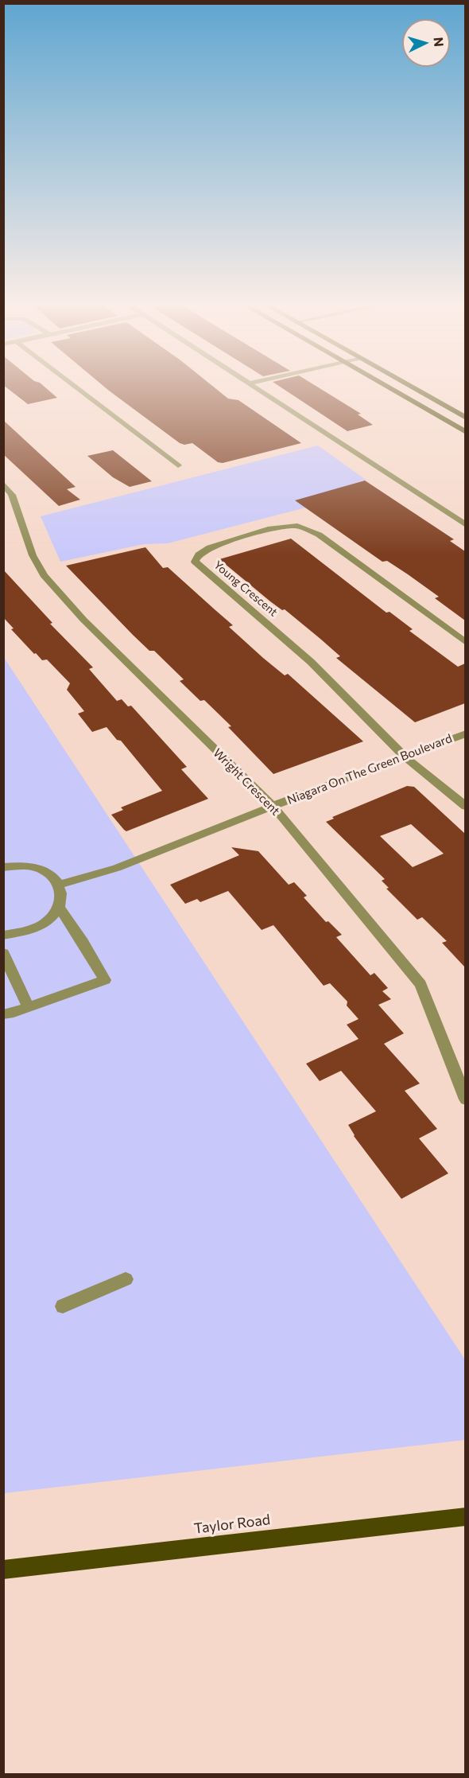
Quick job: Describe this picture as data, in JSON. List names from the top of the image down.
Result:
{
  "streets": {
    "main road": ["Taylor Road"],
    "street": ["Young Crescent", "Niagara On The Green Boulevard", "Wright Crescent"]
  },
  "crossings": [
    ["Young Crescent", "Niagara On The Green Boulevard"],
    ["Niagara On The Green Boulevard", "Wright Crescent"]
  ],
  "north": "right"
}
